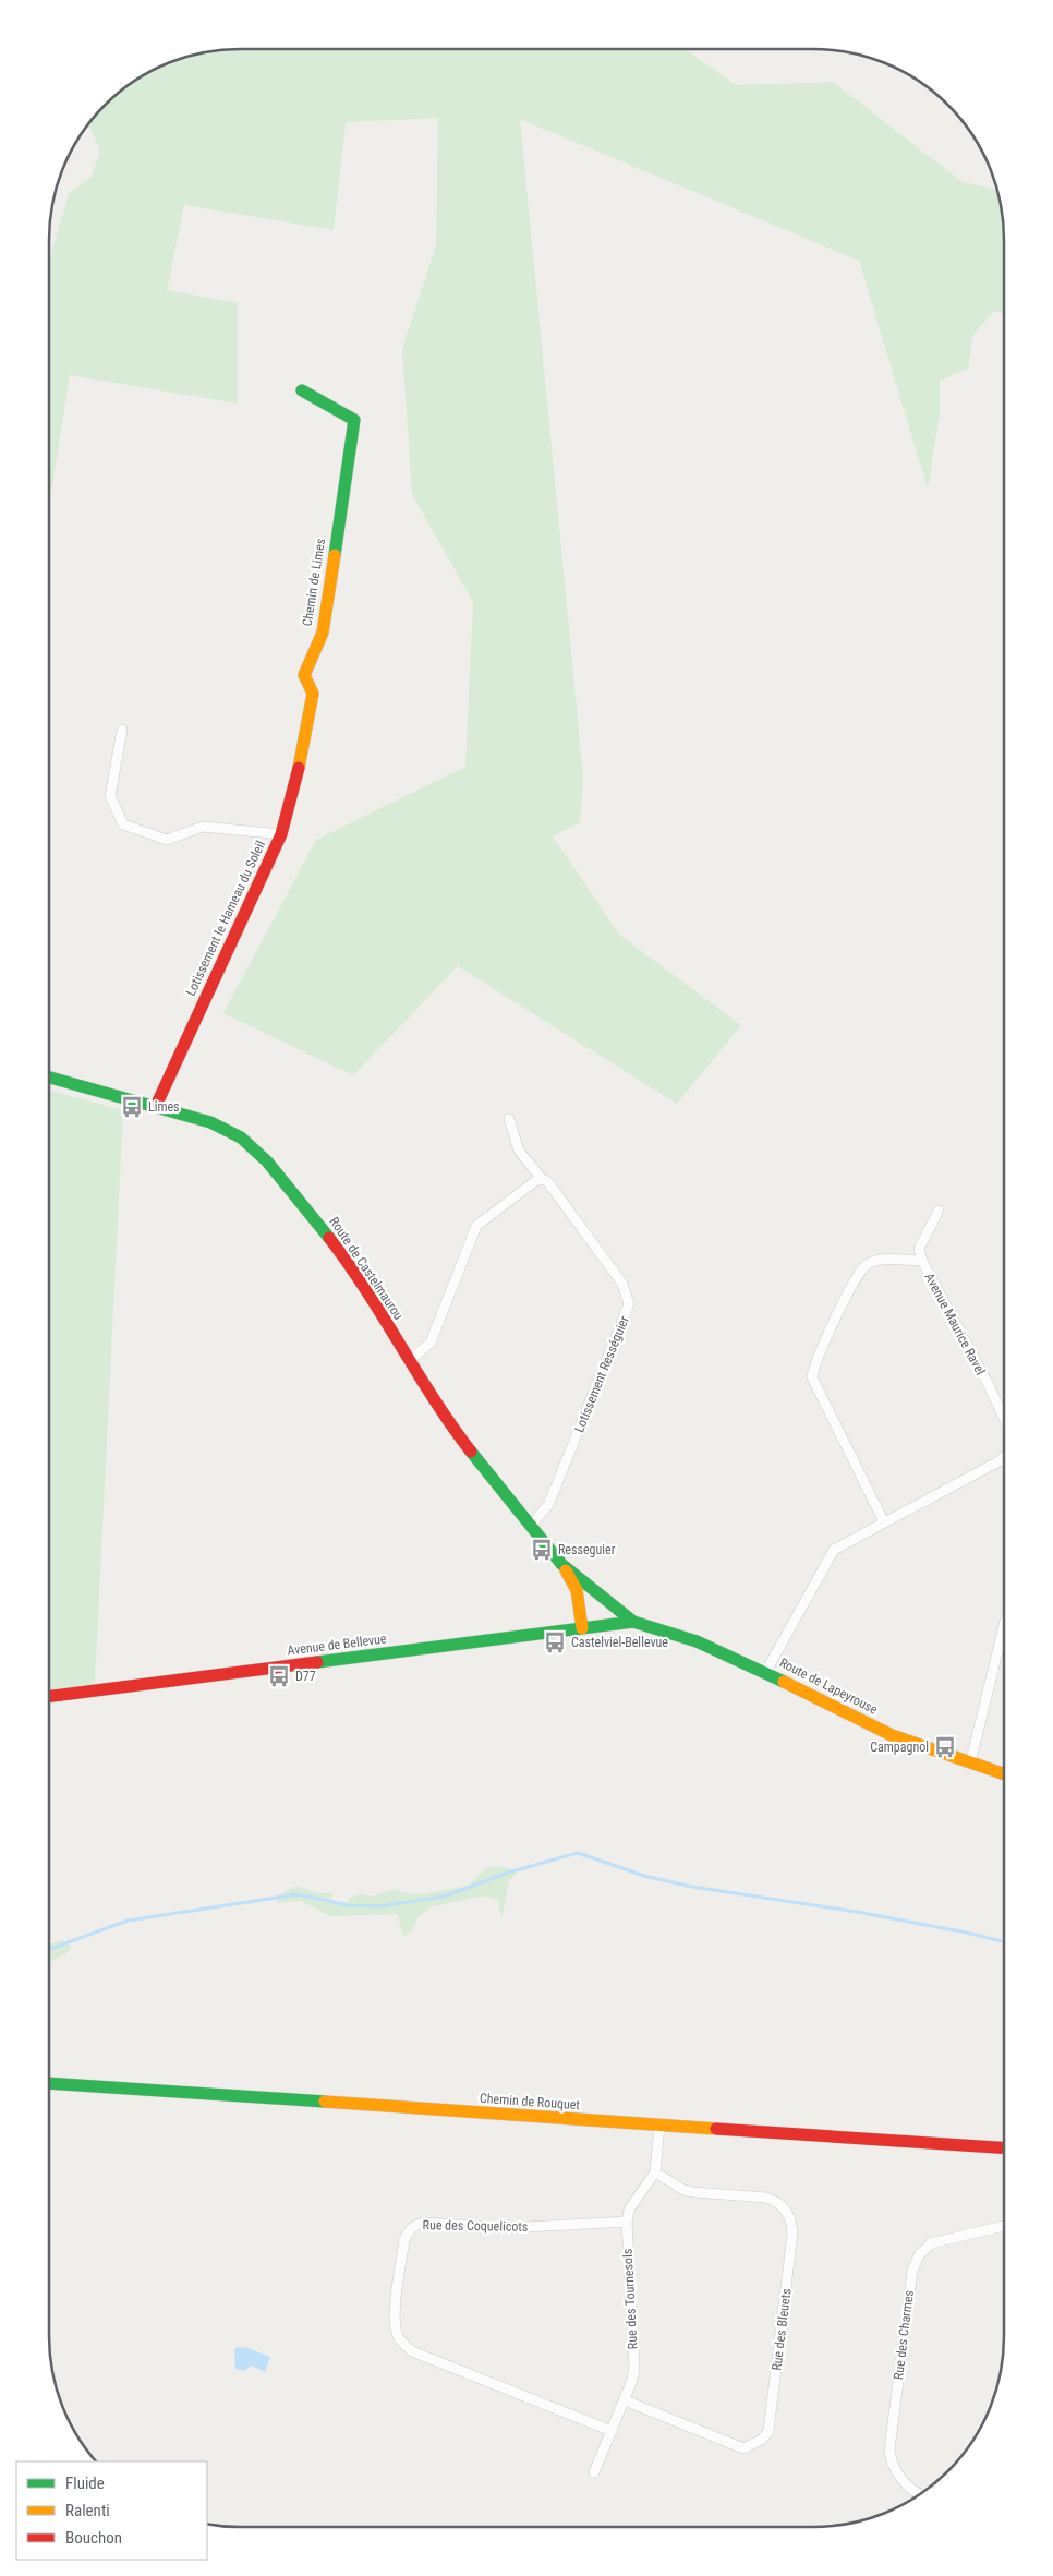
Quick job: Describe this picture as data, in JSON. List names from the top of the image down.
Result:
{
  "streets": {
    "street": [
      "Chemin de Limes",
      "Lotissement le Hameau du Soleil",
      "Route de Castelmaurou",
      "Avenue Maurice Ravel",
      "Lotissement Rességuier",
      "Avenue de Bellevue",
      "Route de Lapeyrouse",
      "Chemin de Rouquet",
      "Rue des Coquelicots",
      "Rue des Tournesols",
      "Rue des Bleuets",
      "Rue des Charmes"
    ]
  },
  "crossings": [
    ["Chemin de Limes", "Lotissement le Hameau du Soleil"],
    ["Lotissement le Hameau du Soleil", "Route de Castelmaurou"],
    ["Route de Castelmaurou", "Lotissement Rességuier"],
    ["Route de Castelmaurou", "Avenue de Bellevue"],
    ["Route de Castelmaurou", "Route de Lapeyrouse"],
    ["Avenue de Bellevue", "Route de Lapeyrouse"],
    ["Chemin de Rouquet", "Rue des Tournesols"],
    ["Rue des Coquelicots", "Rue des Tournesols"],
    ["Rue des Tournesols", "Rue des Bleuets"]
  ],
  "places": {
    "bus stop": [
      "Limes",
      "Resseguier",
      "Castelviel-Bellevue",
      "D77",
      "Campagnol"
    ]
  },
  "legend": ["Fluide", "Ralenti", "Bouchon"]
}
